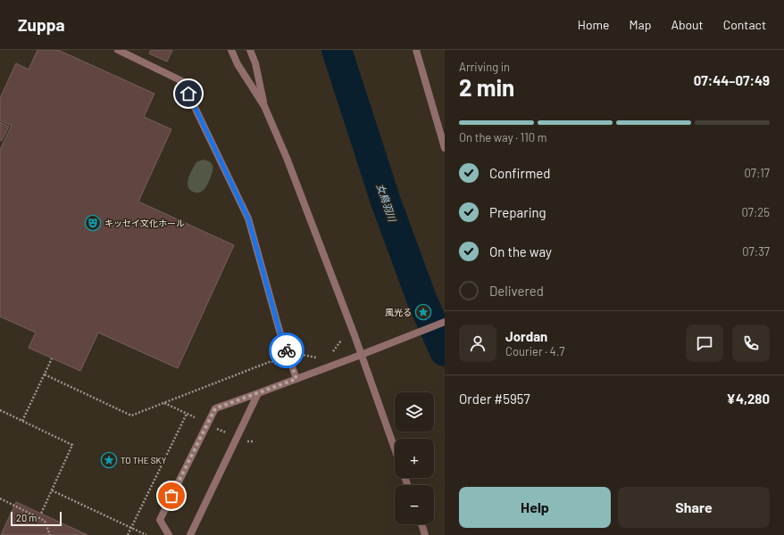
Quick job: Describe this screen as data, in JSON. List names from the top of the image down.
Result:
{
  "water": ["女鳥羽川"],
  "places": {
    "theatre": ["キッセイ文化ホール"],
    "place": ["風光る", "TO THE SKY"]
  },
  "scale_bar": "20 m",
  "page": {
    "header": "Zuppa",
    "nav": [
      "Home",
      "Map",
      "About",
      "Contact"
    ],
    "heading": ["2 min", "Arriving in", "07:44–07:49"],
    "panel": [
      "Jordan",
      "Courier · 4.7",
      "Order #5957",
      "¥4,280"
    ],
    "bar": "On the way · 110 m",
    "list": [
      ["Confirmed", "07:17"],
      ["Preparing", "07:25"],
      ["On the way", "07:37"],
      "Delivered"
    ],
    "map_buttons": ["+", "−"],
    "buttons": ["Help", "Share"],
    "scale": "20 m"
  }
}
